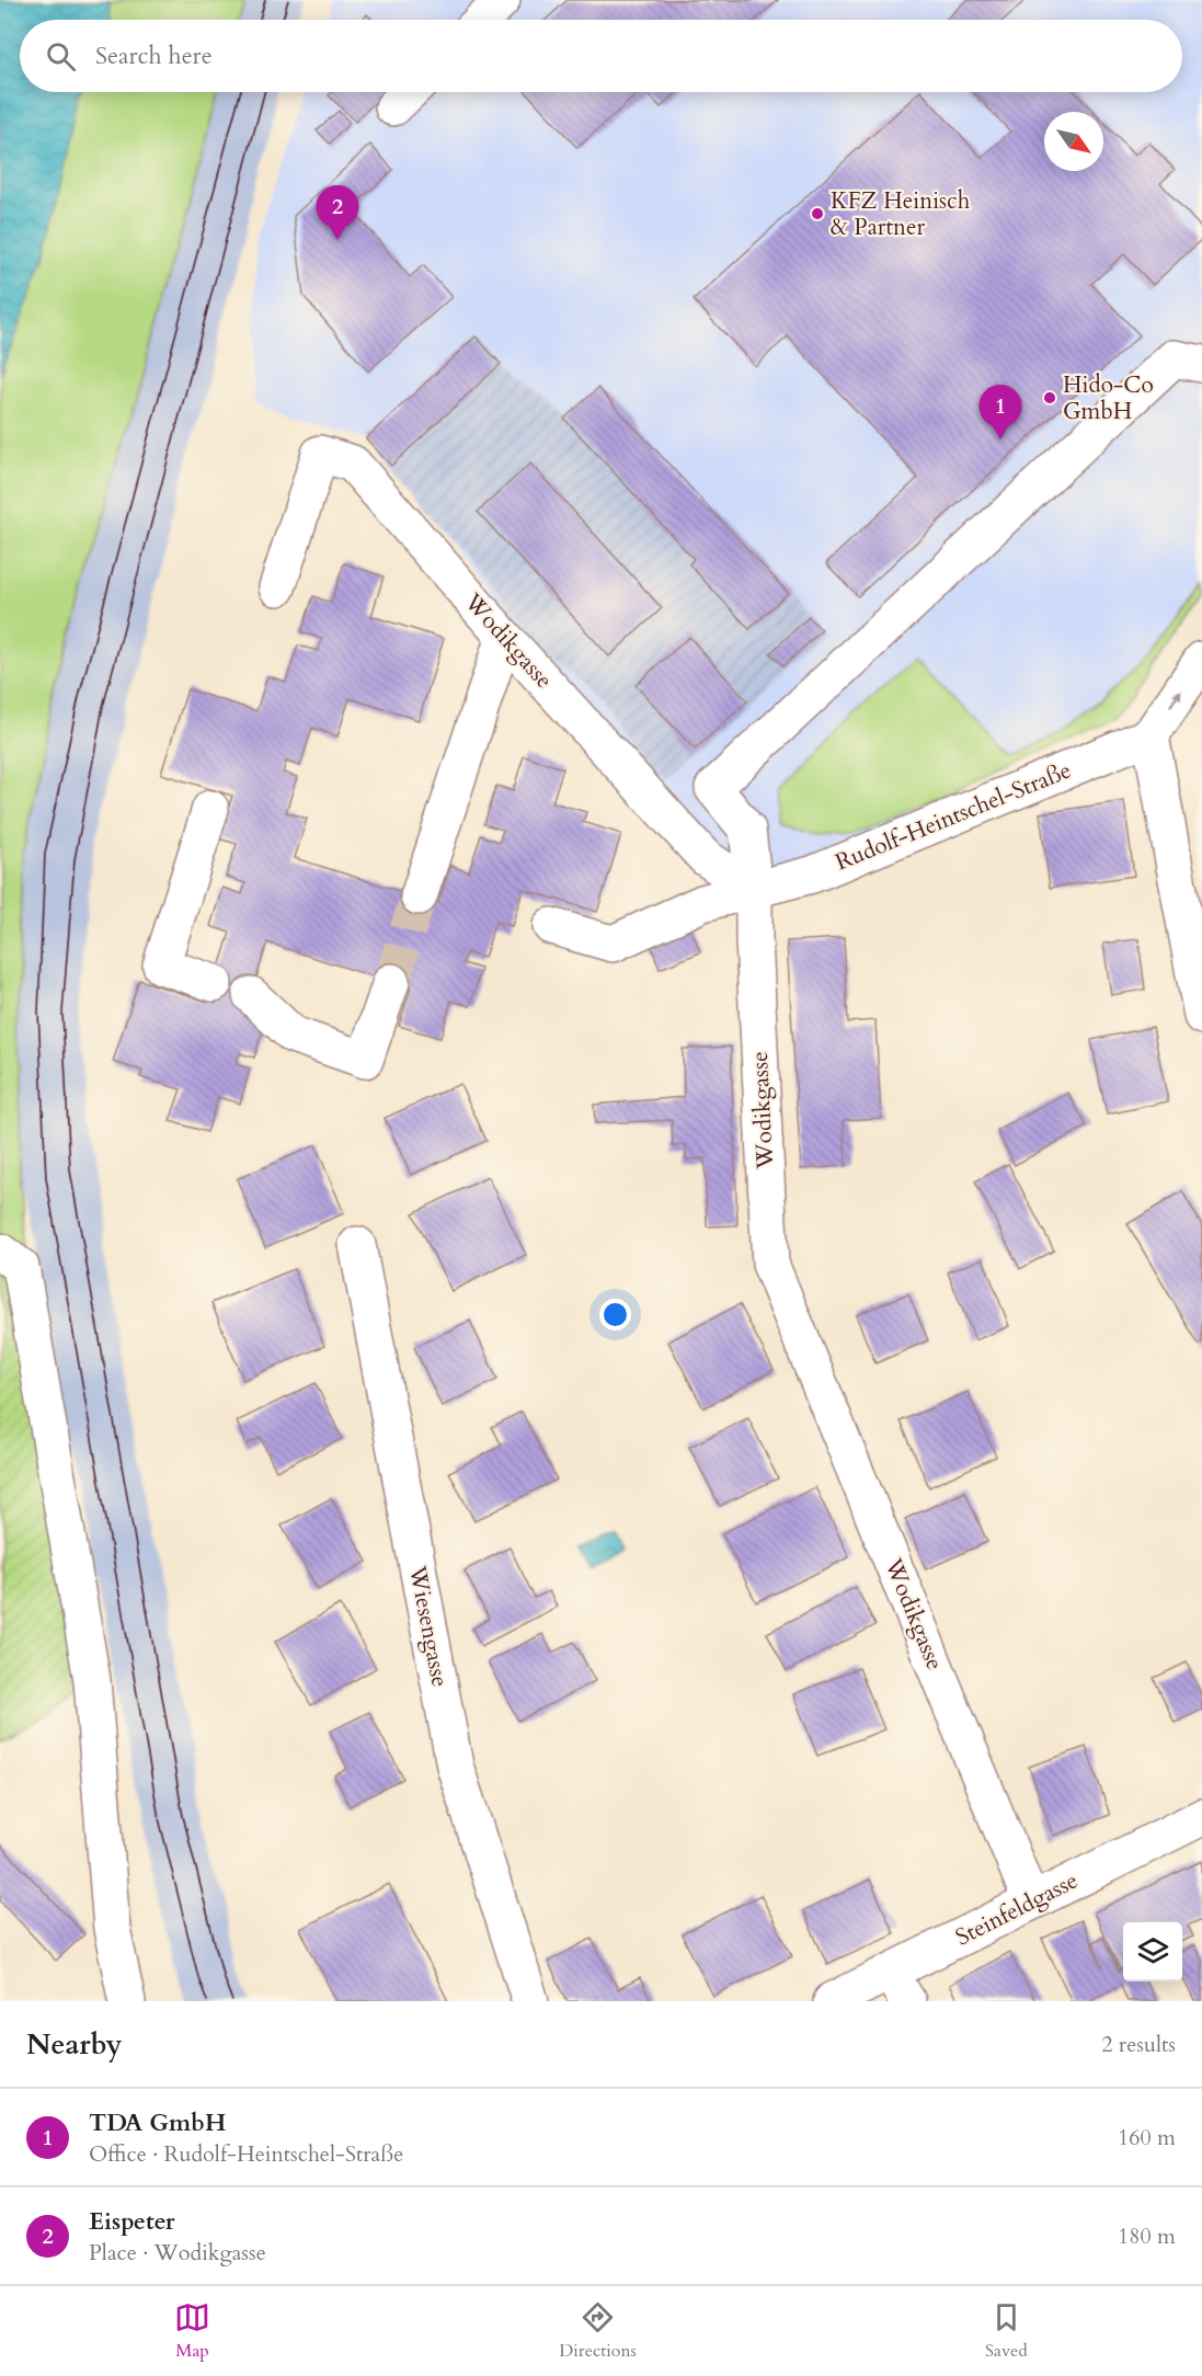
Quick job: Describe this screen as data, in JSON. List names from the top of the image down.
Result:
{
  "streets": {
    "street": [
      "Wodikgasse",
      "Rudolf-Heintschel-Straße",
      "Wiesengasse",
      "Steinfeldgasse"
    ]
  },
  "crossings": [
    ["Wodikgasse", "Rudolf-Heintschel-Straße"],
    ["Wodikgasse", "Steinfeldgasse"]
  ],
  "places": ["KFZ Heinisch & Partner", "Hido-Co GmbH"],
  "north": "bottom right",
  "page": {
    "search": "Search here",
    "pins": ["2", "1"],
    "heading": ["Nearby", "2 results"],
    "list": [
      {
        "mark": "1",
        "name": "TDA GmbH",
        "note": "Office · Rudolf-Heintschel-Straße",
        "value": "160 m"
      },
      {
        "mark": "2",
        "name": "Eispeter",
        "note": "Place · Wodikgasse",
        "value": "180 m"
      }
    ],
    "nav": ["Map", "Directions", "Saved"]
  }
}
